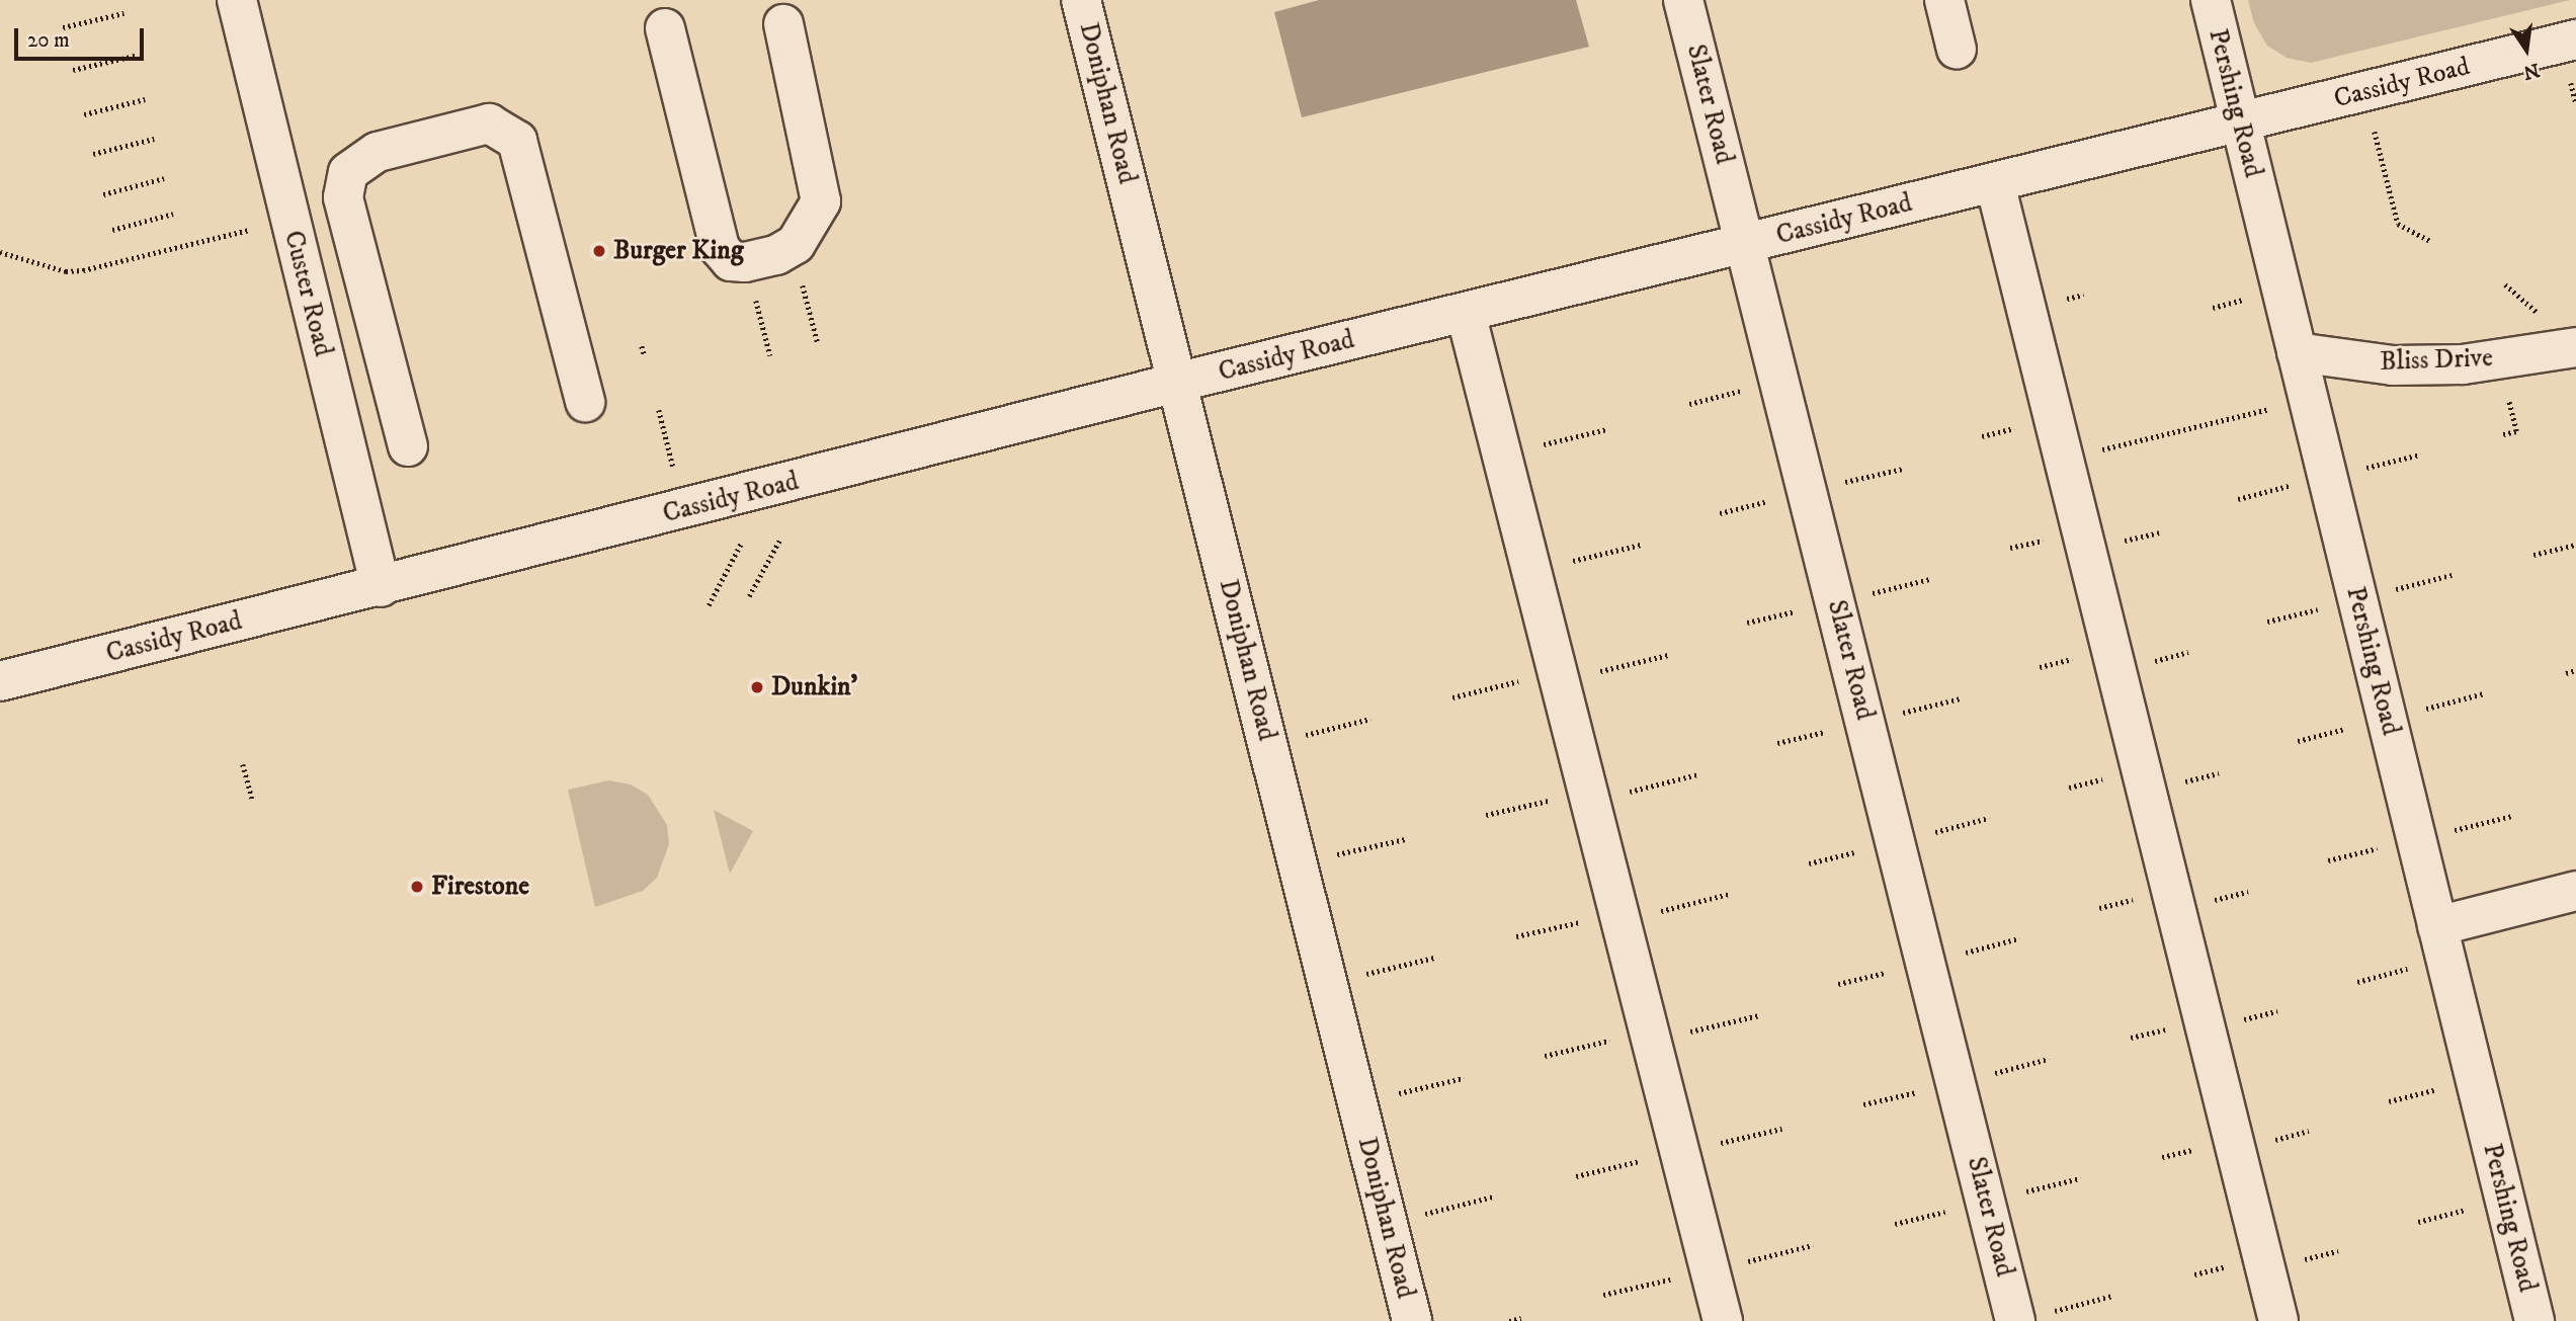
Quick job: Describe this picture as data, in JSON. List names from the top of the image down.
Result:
{
  "streets": {
    "street": [
      "Cassidy Road",
      "Doniphan Road",
      "Pershing Road",
      "Slater Road",
      "Custer Road",
      "Bliss Drive"
    ]
  },
  "crossings": [
    ["Cassidy Road", "Doniphan Road"],
    ["Cassidy Road", "Pershing Road"],
    ["Cassidy Road", "Slater Road"],
    ["Cassidy Road", "Custer Road"],
    ["Pershing Road", "Bliss Drive"]
  ],
  "places": ["Burger King", "Dunkin'", "Firestone"],
  "scale_bar": "20 m",
  "north": "bottom"
}
